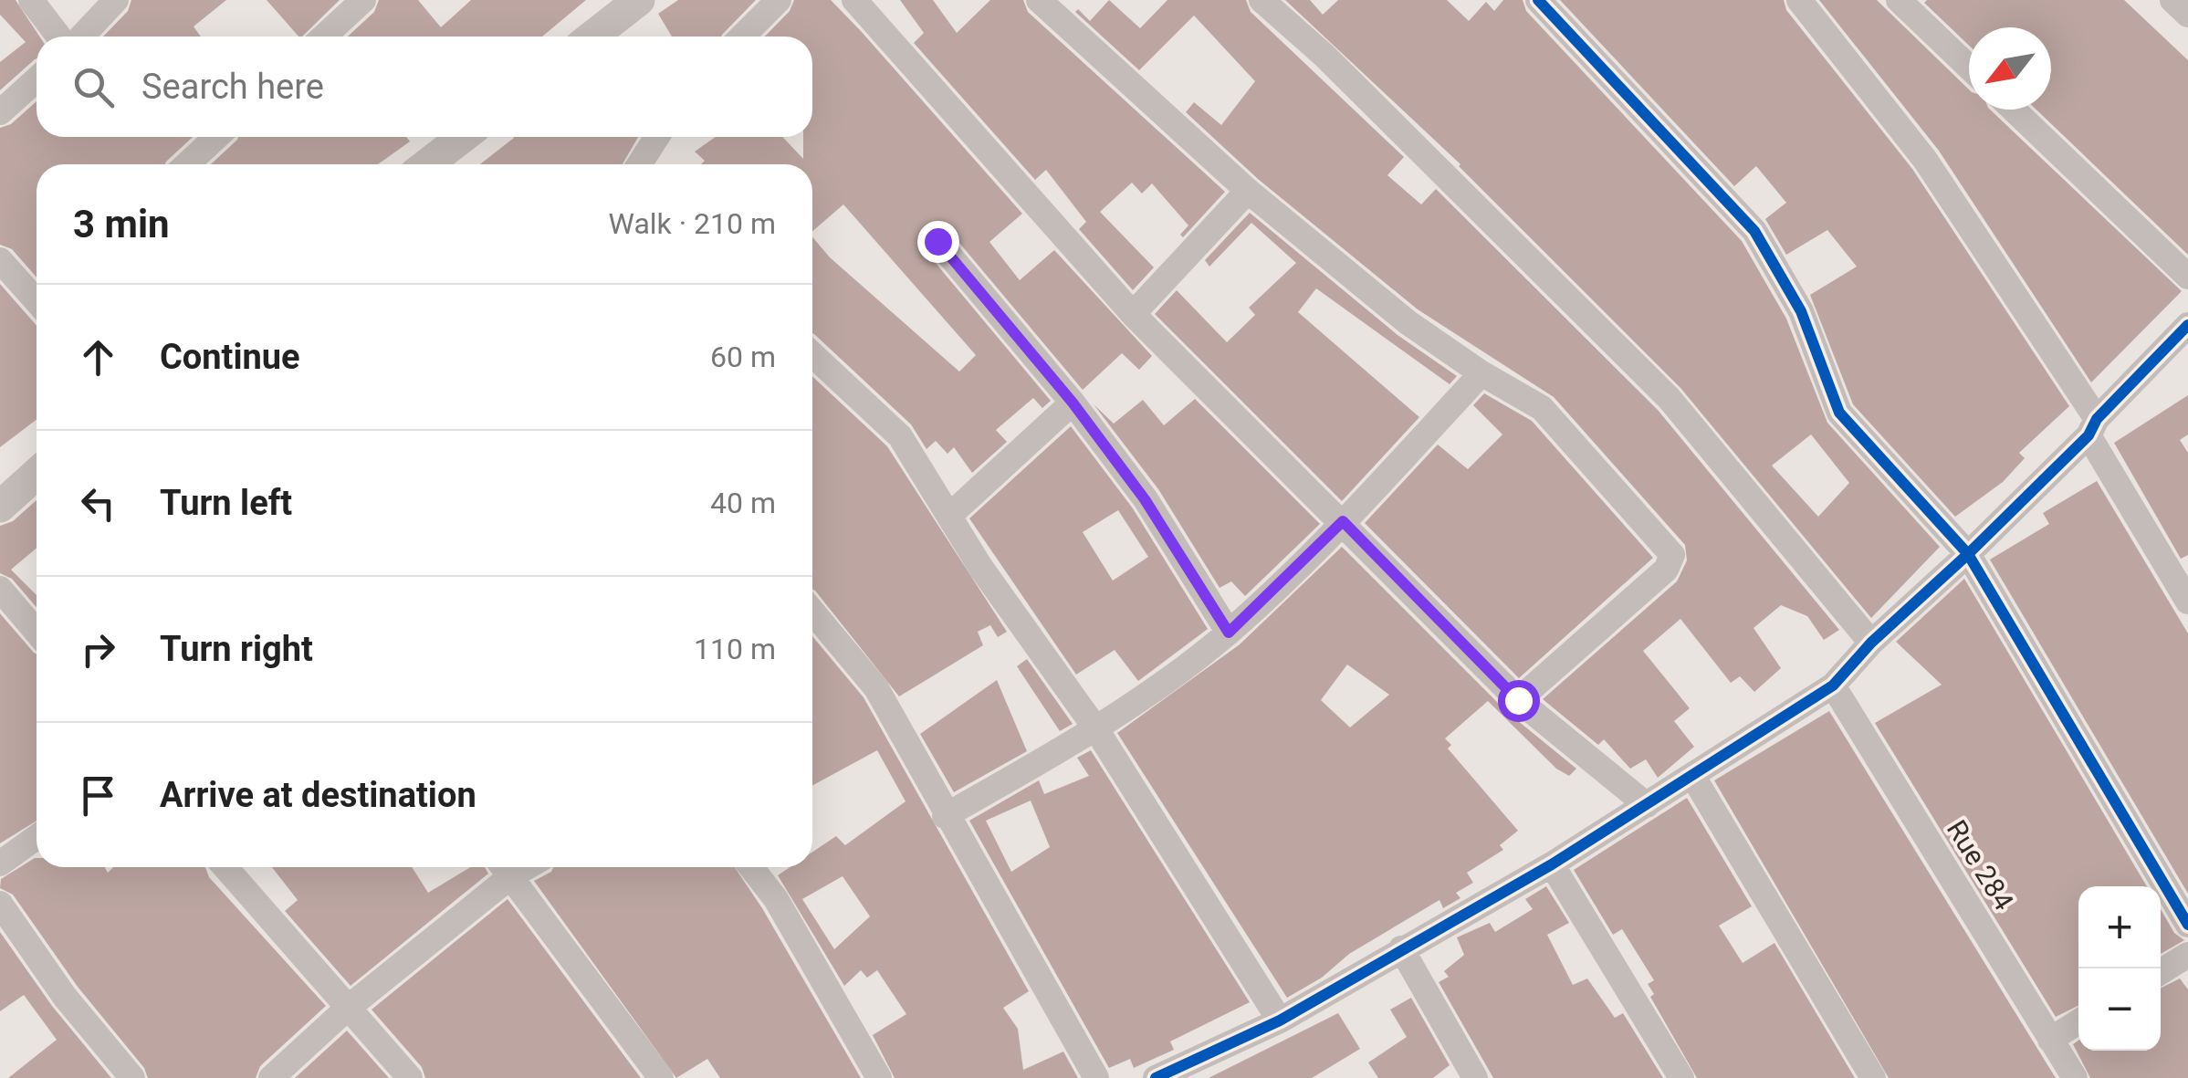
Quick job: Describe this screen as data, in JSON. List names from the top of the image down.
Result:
{
  "streets": {
    "street": ["Rue 284"]
  },
  "north": "bottom left",
  "page": {
    "search": "Search here",
    "heading": ["3 min", "Walk · 210 m"],
    "list": [
      ["Continue", "60 m"],
      ["Turn left", "40 m"],
      ["Turn right", "110 m"],
      "Arrive at destination"
    ],
    "map_buttons": ["+", "−"]
  }
}
